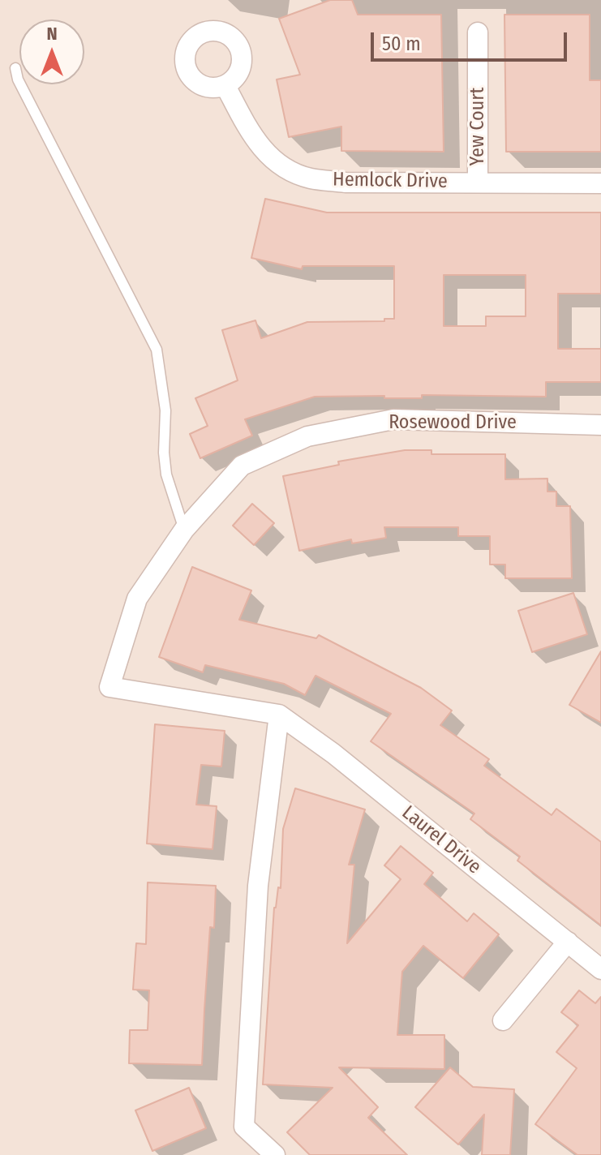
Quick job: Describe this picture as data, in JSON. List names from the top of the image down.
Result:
{
  "streets": {
    "street": [
      "Yew Court",
      "Hemlock Drive",
      "Rosewood Drive",
      "Laurel Drive"
    ]
  },
  "crossings": [
    ["Yew Court", "Hemlock Drive"],
    ["Rosewood Drive", "Laurel Drive"]
  ],
  "scale_bar": "50 m",
  "north": "top"
}
